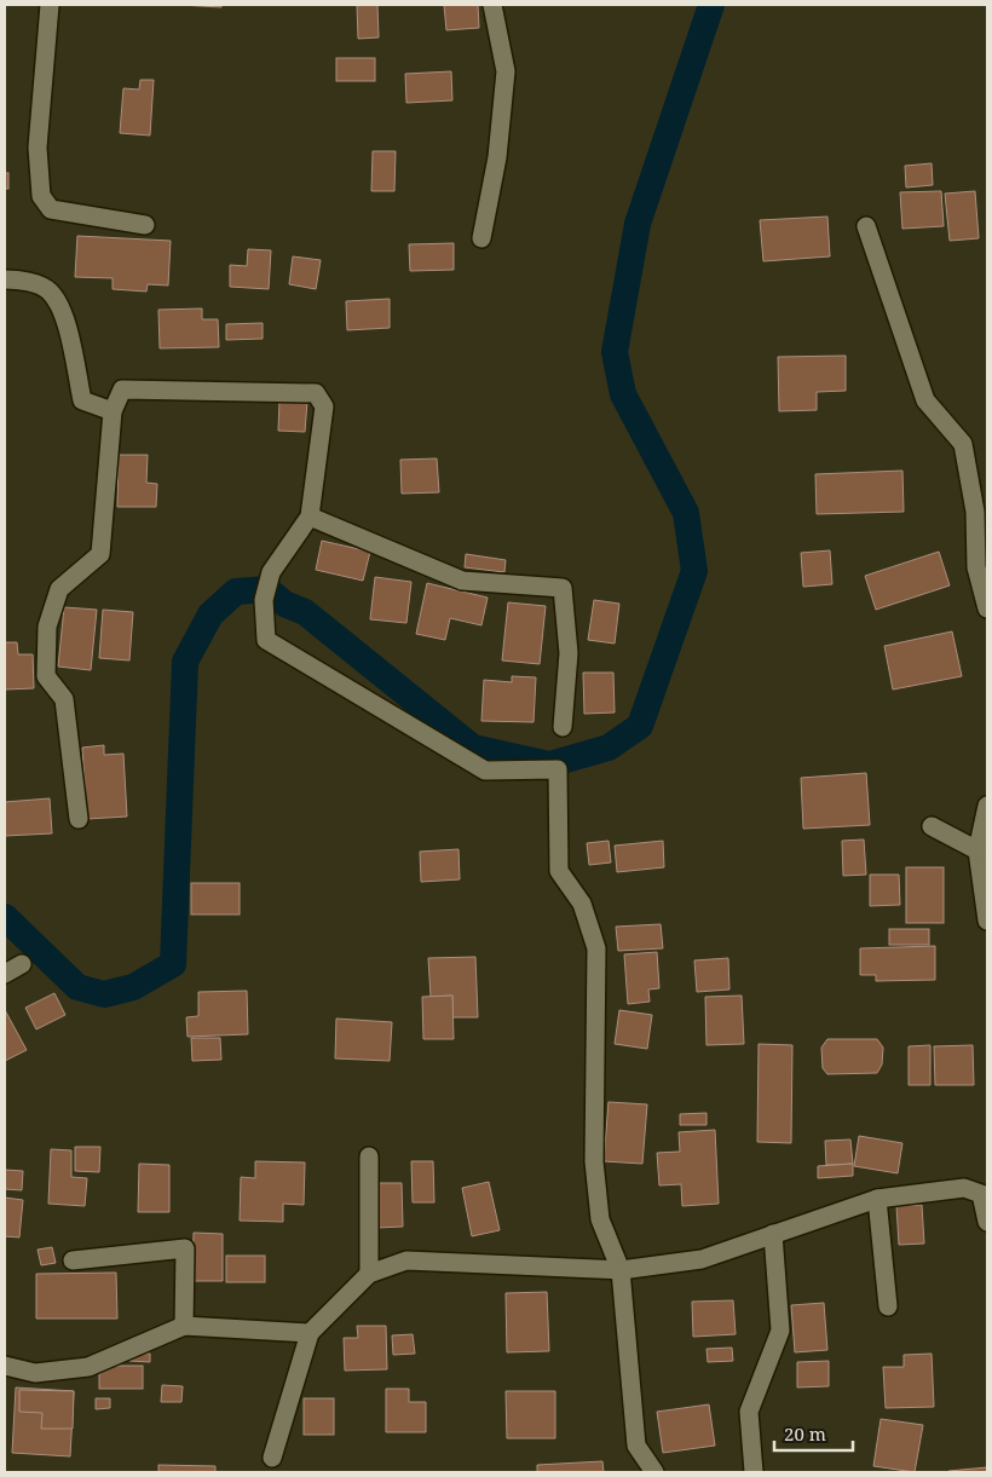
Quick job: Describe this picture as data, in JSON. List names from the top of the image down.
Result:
{
  "scale_bar": "20 m"
}
